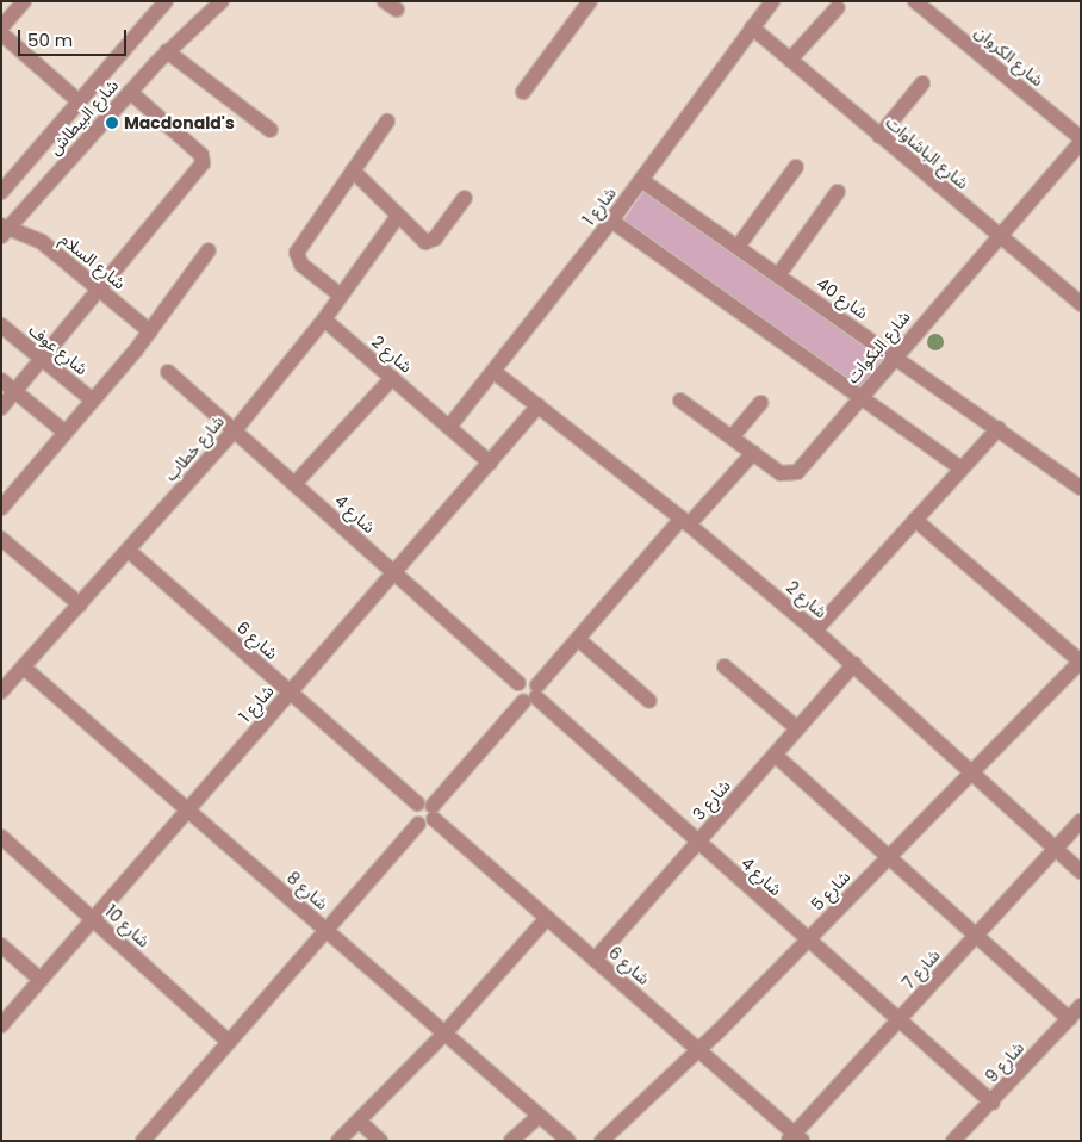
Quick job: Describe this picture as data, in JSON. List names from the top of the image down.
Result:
{
  "streets": {
    "street": [
      "شارع الكروان",
      "شارع البيطاش",
      "شارع الباشاوات",
      "شارع 1",
      "شارع السلام",
      "شارع 40",
      "شارع البكوات",
      "شارع عوف",
      "شارع 2",
      "شارع خطاب",
      "شارع 4",
      "شارع 6",
      "شارع 3",
      "شارع 8",
      "شارع 5",
      "شارع 10",
      "شارع 7",
      "شارع 9"
    ]
  },
  "crossings": [
    ["شارع الكروان", "شارع البكوات"],
    ["شارع البيطاش", "شارع السلام"],
    ["شارع الباشاوات", "شارع 1"],
    ["شارع الباشاوات", "شارع البكوات"],
    ["شارع 1", "شارع 40"],
    ["شارع 1", "شارع 2"],
    ["شارع 1", "شارع 4"],
    ["شارع 1", "شارع 6"],
    ["شارع 1", "شارع 8"],
    ["شارع 1", "شارع 10"],
    ["شارع 40", "شارع البكوات"],
    ["شارع 2", "شارع خطاب"],
    ["شارع 2", "شارع 3"],
    ["شارع 2", "شارع 5"],
    ["شارع 2", "شارع 7"],
    ["شارع خطاب", "شارع 4"],
    ["شارع خطاب", "شارع 6"],
    ["شارع خطاب", "شارع 8"],
    ["شارع 4", "شارع 3"],
    ["شارع 4", "شارع 5"],
    ["شارع 4", "شارع 7"],
    ["شارع 4", "شارع 9"],
    ["شارع 6", "شارع 3"],
    ["شارع 6", "شارع 5"],
    ["شارع 6", "شارع 7"]
  ],
  "places": ["Macdonald's"],
  "scale_bar": "50 m"
}
